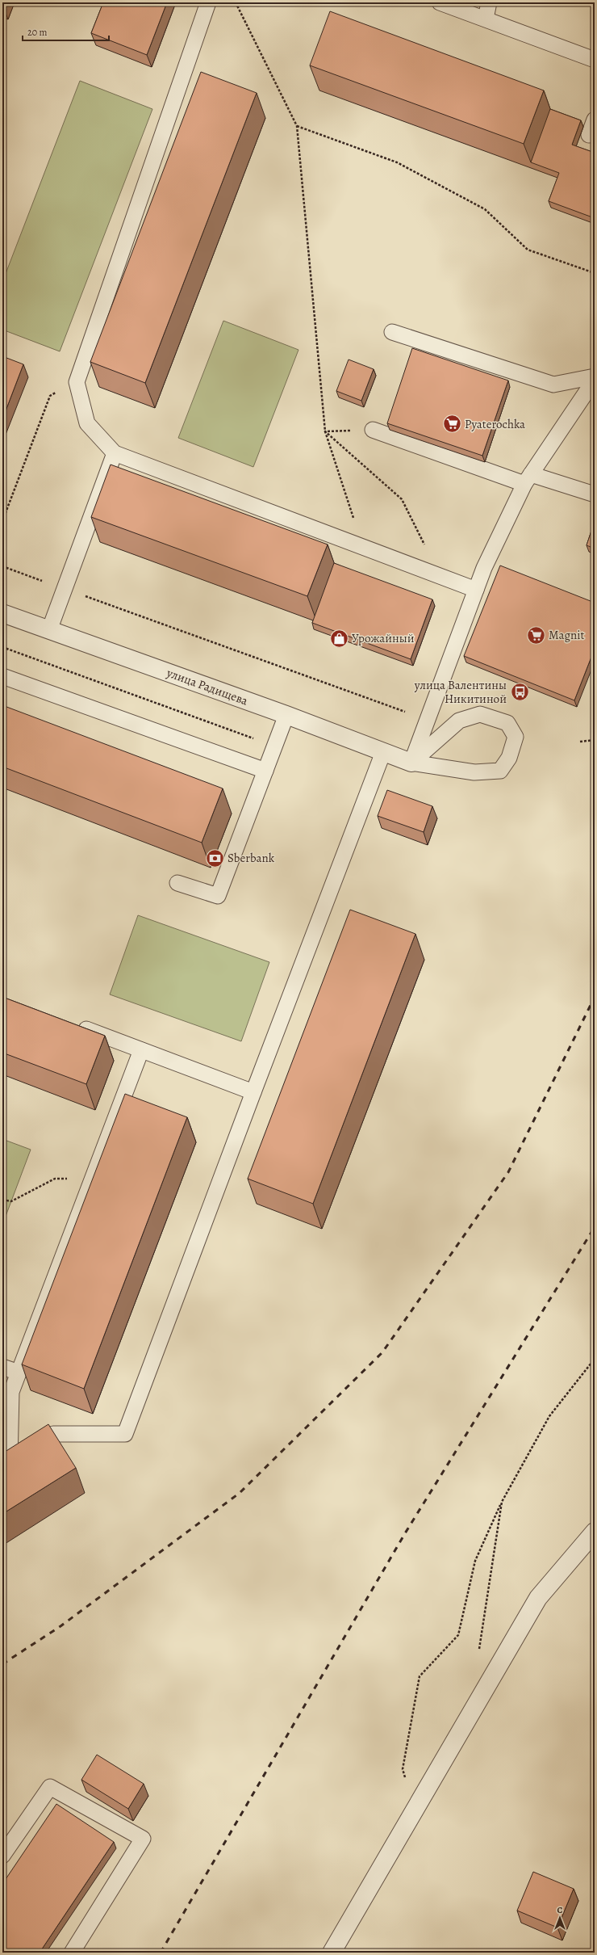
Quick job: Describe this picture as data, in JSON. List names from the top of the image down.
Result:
{
  "streets": {
    "street": ["улица Радищева"]
  },
  "places": {
    "supermarket": ["Pyaterochka", "Magnit"],
    "shop": ["Урожайный"],
    "bus stop": ["улица Валентины Никитиной"],
    "bank": ["Sberbank"]
  },
  "scale_bar": "20 m",
  "north": "top"
}
